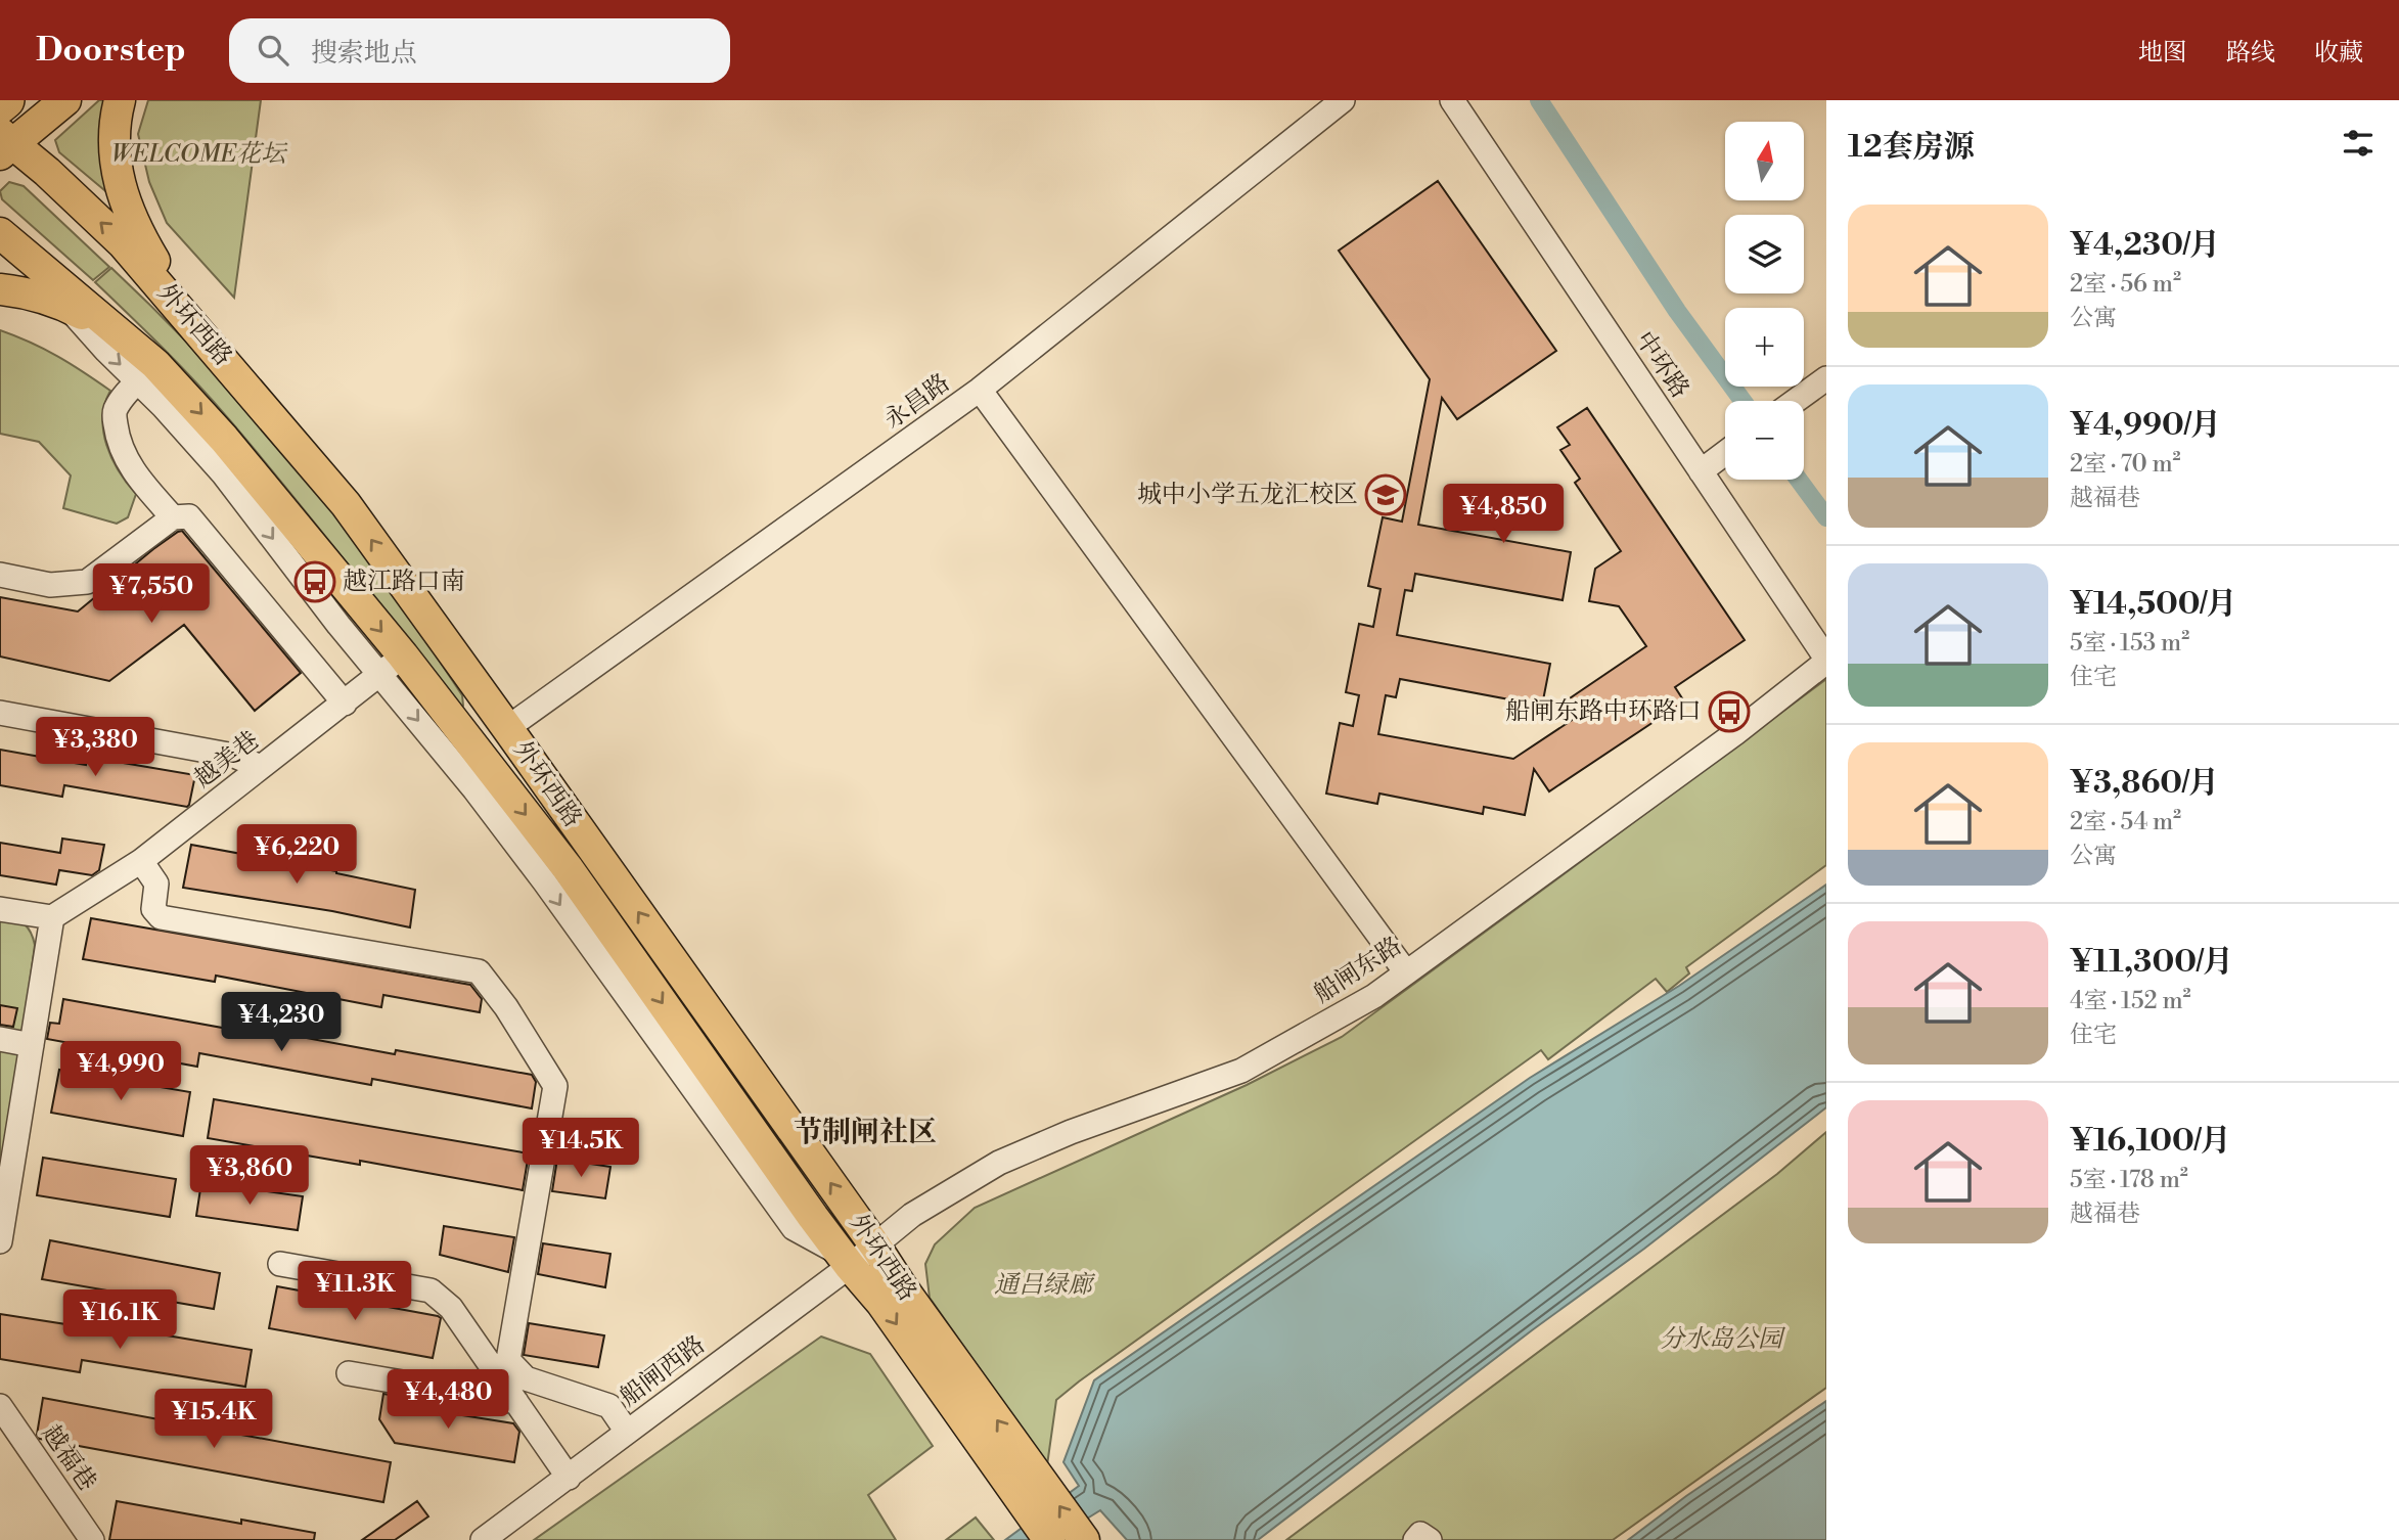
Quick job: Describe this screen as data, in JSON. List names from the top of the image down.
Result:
{
  "streets": {
    "main road": ["外环西路"],
    "street": [
      "中环路",
      "永昌路",
      "越美巷",
      "船闸东路",
      "船闸西路",
      "越福巷"
    ]
  },
  "crossings": [
    ["外环西路", "永昌路"],
    ["外环西路", "越美巷"],
    ["外环西路", "船闸东路"],
    ["外环西路", "船闸西路"],
    ["中环路", "船闸东路"],
    ["船闸东路", "船闸西路"]
  ],
  "districts": ["节制闸社区"],
  "parks": ["WELCOME花坛", "通吕绿廊", "分水岛公园"],
  "places": {
    "school or university": ["城中小学五龙汇校区"],
    "bus stop": ["越江路口南", "船闸东路中环路口"]
  },
  "north": "top",
  "page": {
    "header": "Doorstep",
    "search": "搜索地点",
    "nav": ["地图", "路线", "收藏"],
    "heading": "12套房源",
    "map_buttons": ["+", "−"],
    "list": [
      {
        "name": "¥4,230/月",
        "note": "2室 · 56 m² · 公寓"
      },
      {
        "name": "¥4,990/月",
        "note": "2室 · 70 m² · 越福巷"
      },
      {
        "name": "¥14,500/月",
        "note": "5室 · 153 m² · 住宅"
      },
      {
        "name": "¥3,860/月",
        "note": "2室 · 54 m² · 公寓"
      },
      {
        "name": "¥11,300/月",
        "note": "4室 · 152 m² · 住宅"
      },
      {
        "name": "¥16,100/月",
        "note": "5室 · 178 m² · 越福巷"
      }
    ],
    "price": [
      "¥4,850",
      "¥7,550",
      "¥3,380",
      "¥6,220",
      "¥4,230",
      "¥4,990",
      "¥14.5K",
      "¥3,860",
      "¥11.3K",
      "¥16.1K",
      "¥4,480",
      "¥15.4K"
    ]
  }
}
